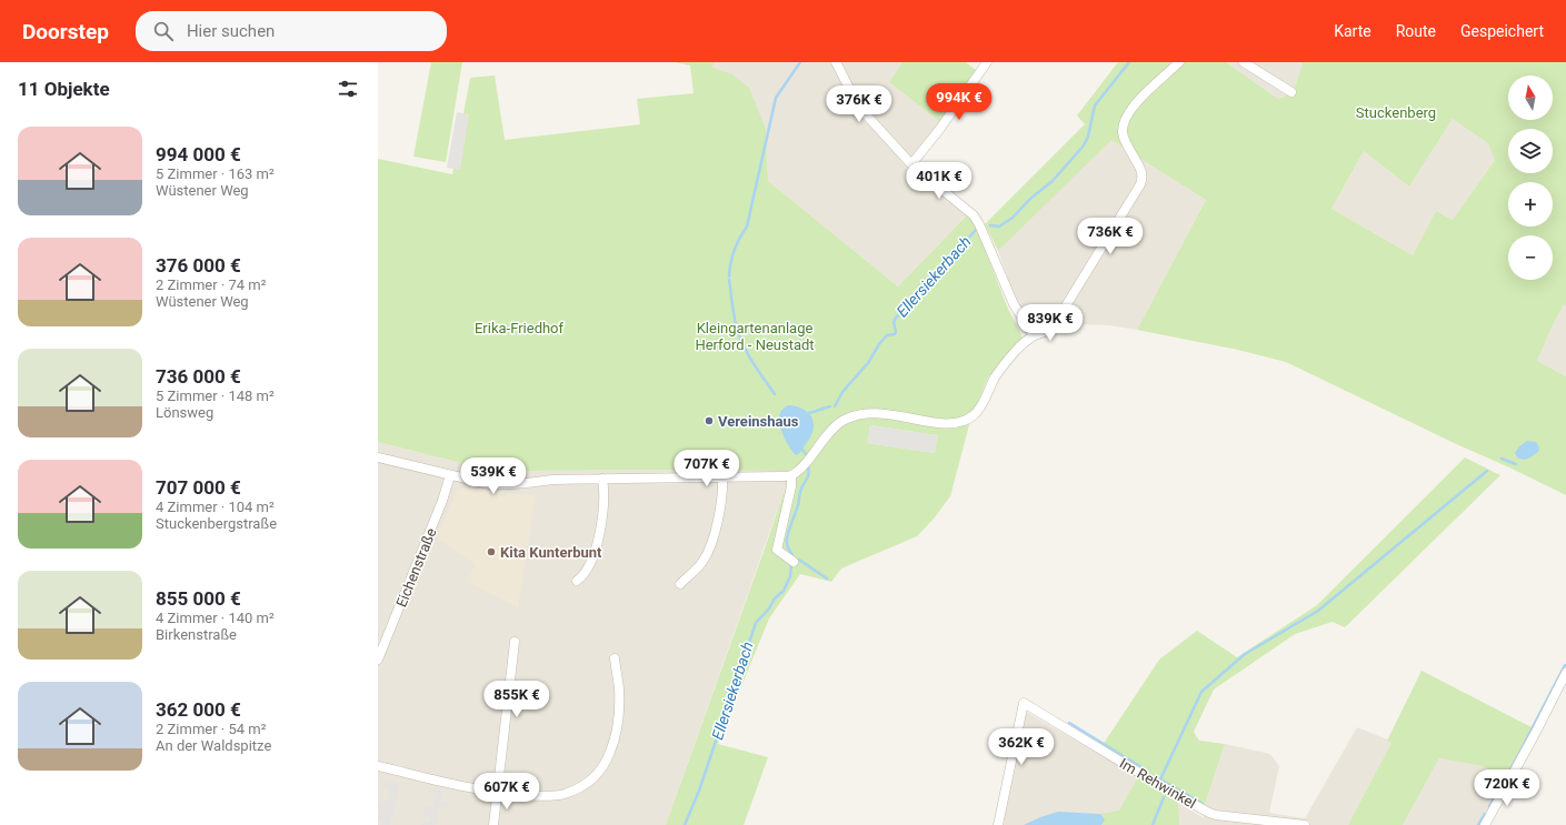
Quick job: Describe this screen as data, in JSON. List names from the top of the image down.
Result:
{
  "streets": {
    "street": ["Eichenstraße", "Im Rehwinkel"]
  },
  "water": ["Ellersiekerbach"],
  "parks": ["Stuckenberg", "Erika-Friedhof", "Kleingartenanlage Herford - Neustadt"],
  "places": ["Vereinshaus", "Kita Kunterbunt"],
  "north": "top",
  "page": {
    "header": "Doorstep",
    "search": "Hier suchen",
    "nav": ["Karte", "Route", "Gespeichert"],
    "heading": "11 Objekte",
    "map_buttons": ["+", "−"],
    "price": [
      "994K €",
      "376K €",
      "401K €",
      "736K €",
      "839K €",
      "707K €",
      "539K €",
      "855K €",
      "362K €",
      "720K €",
      "607K €"
    ],
    "list": [
      {
        "name": "994 000 €",
        "note": "5 Zimmer · 163 m² · Wüstener Weg"
      },
      {
        "name": "376 000 €",
        "note": "2 Zimmer · 74 m² · Wüstener Weg"
      },
      {
        "name": "736 000 €",
        "note": "5 Zimmer · 148 m² · Lönsweg"
      },
      {
        "name": "707 000 €",
        "note": "4 Zimmer · 104 m² · Stuckenbergstraße"
      },
      {
        "name": "855 000 €",
        "note": "4 Zimmer · 140 m² · Birkenstraße"
      },
      {
        "name": "362 000 €",
        "note": "2 Zimmer · 54 m² · An der Waldspitze"
      }
    ]
  }
}
